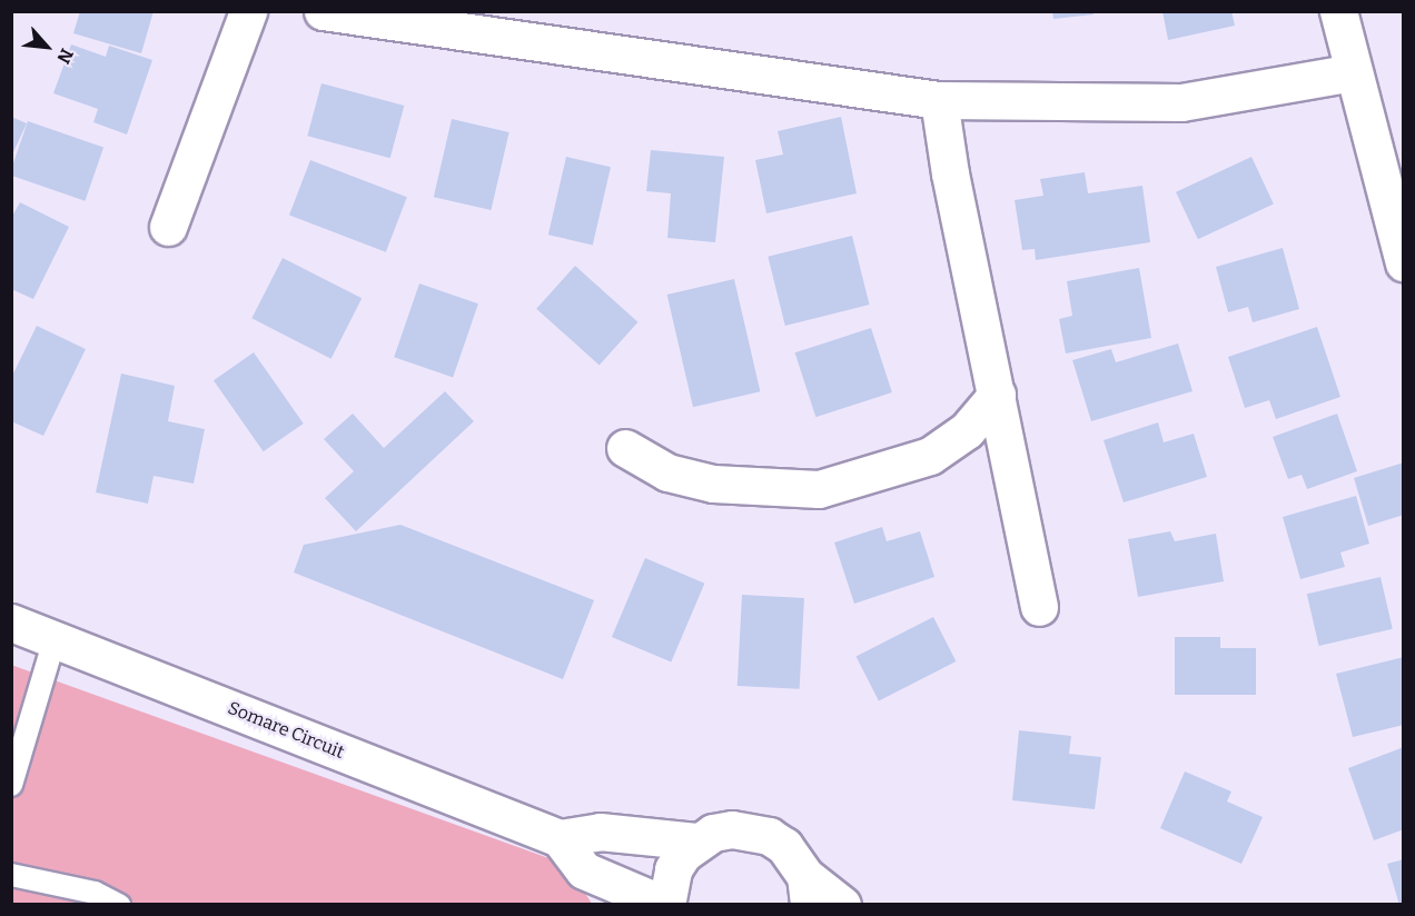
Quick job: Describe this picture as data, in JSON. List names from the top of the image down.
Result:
{
  "streets": {
    "street": ["Somare Circuit"]
  },
  "north": "bottom right"
}
